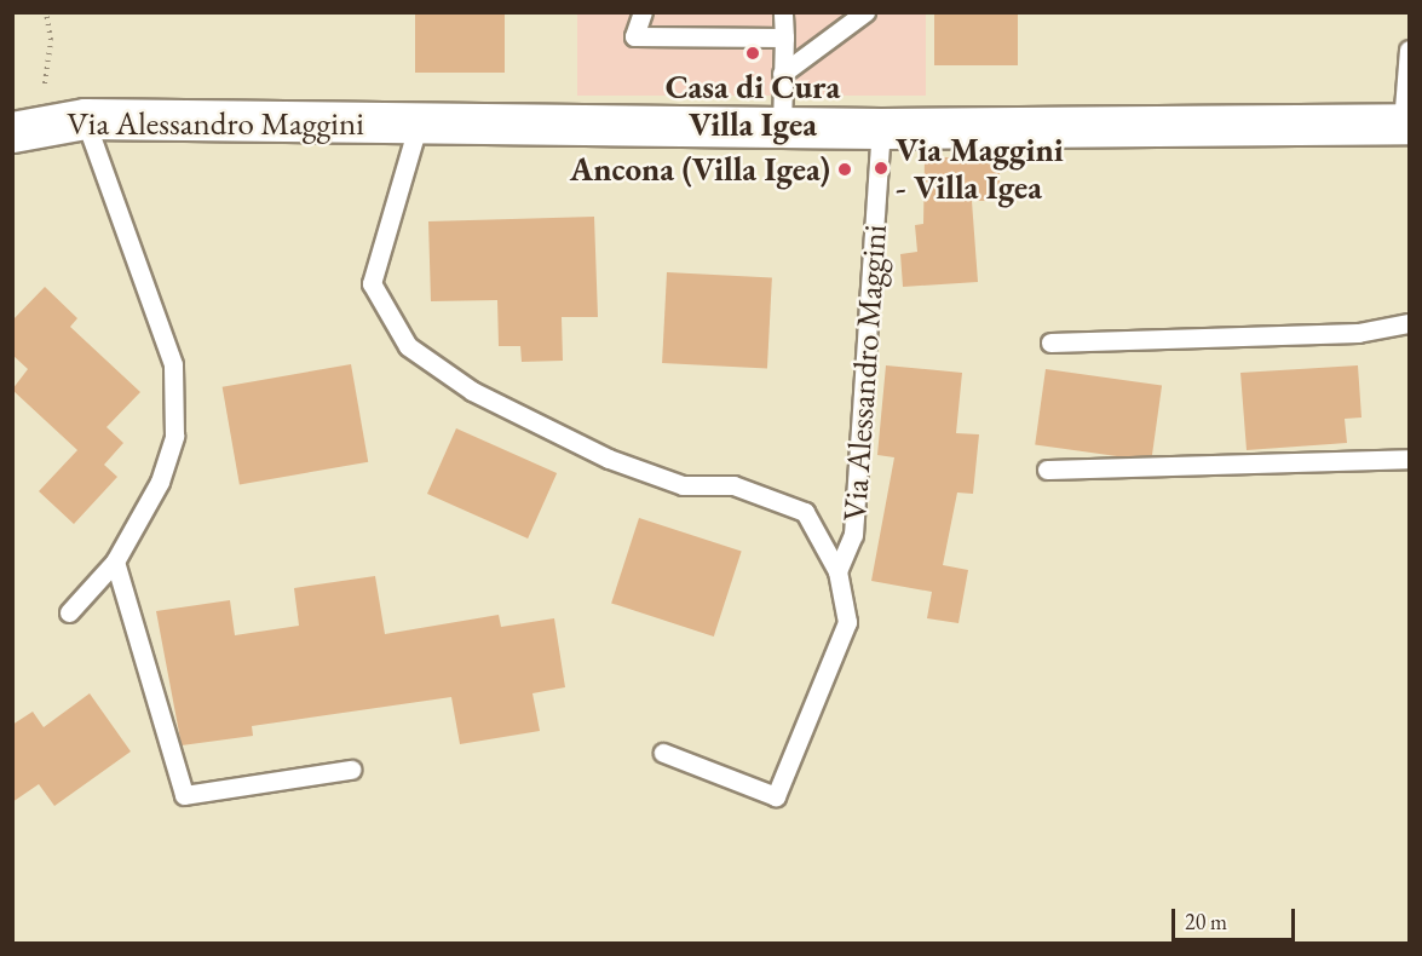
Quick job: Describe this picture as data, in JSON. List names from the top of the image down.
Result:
{
  "streets": {
    "main road": ["Via Alessandro Maggini"]
  },
  "places": ["Casa di Cura Villa Igea", "Via Maggini - Villa Igea", "Ancona (Villa Igea)"],
  "scale_bar": "20 m"
}
